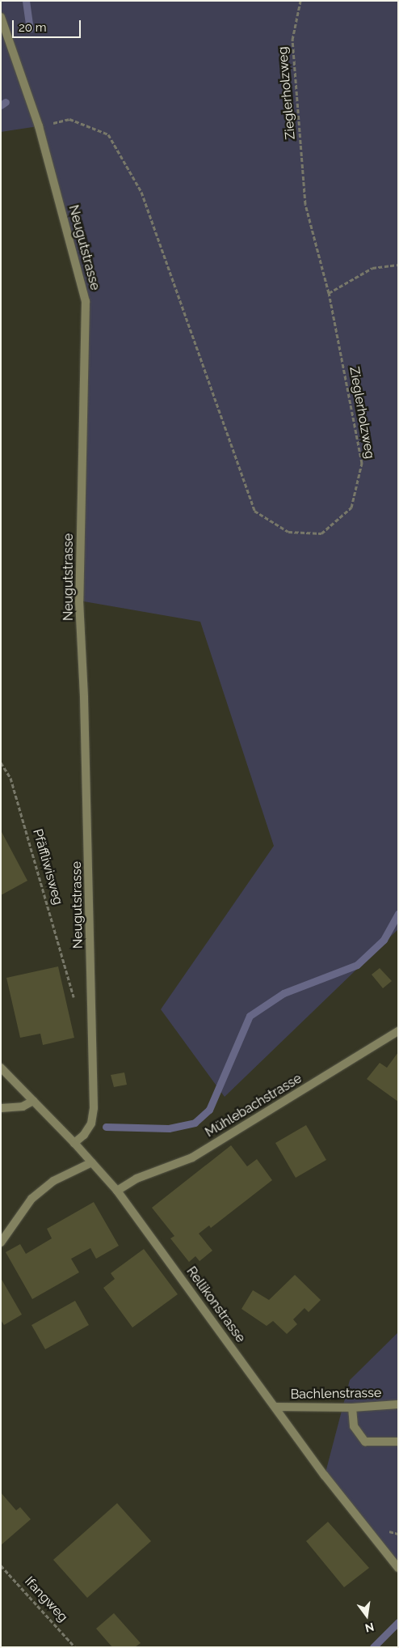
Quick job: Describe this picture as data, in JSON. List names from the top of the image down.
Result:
{
  "streets": {
    "street": [
      "Neugutstrasse",
      "Mühlebachstrasse",
      "Rellikonstrasse",
      "Bachlenstrasse"
    ],
    "path": ["Zieglerholzweg", "Pfäffliwisweg", "Ifangweg"]
  },
  "crossings": [
    ["Zieglerholzweg", "Neugutstrasse"],
    ["Neugutstrasse", "Rellikonstrasse"],
    ["Mühlebachstrasse", "Rellikonstrasse"],
    ["Rellikonstrasse", "Bachlenstrasse"]
  ],
  "scale_bar": "20 m",
  "north": "bottom"
}
